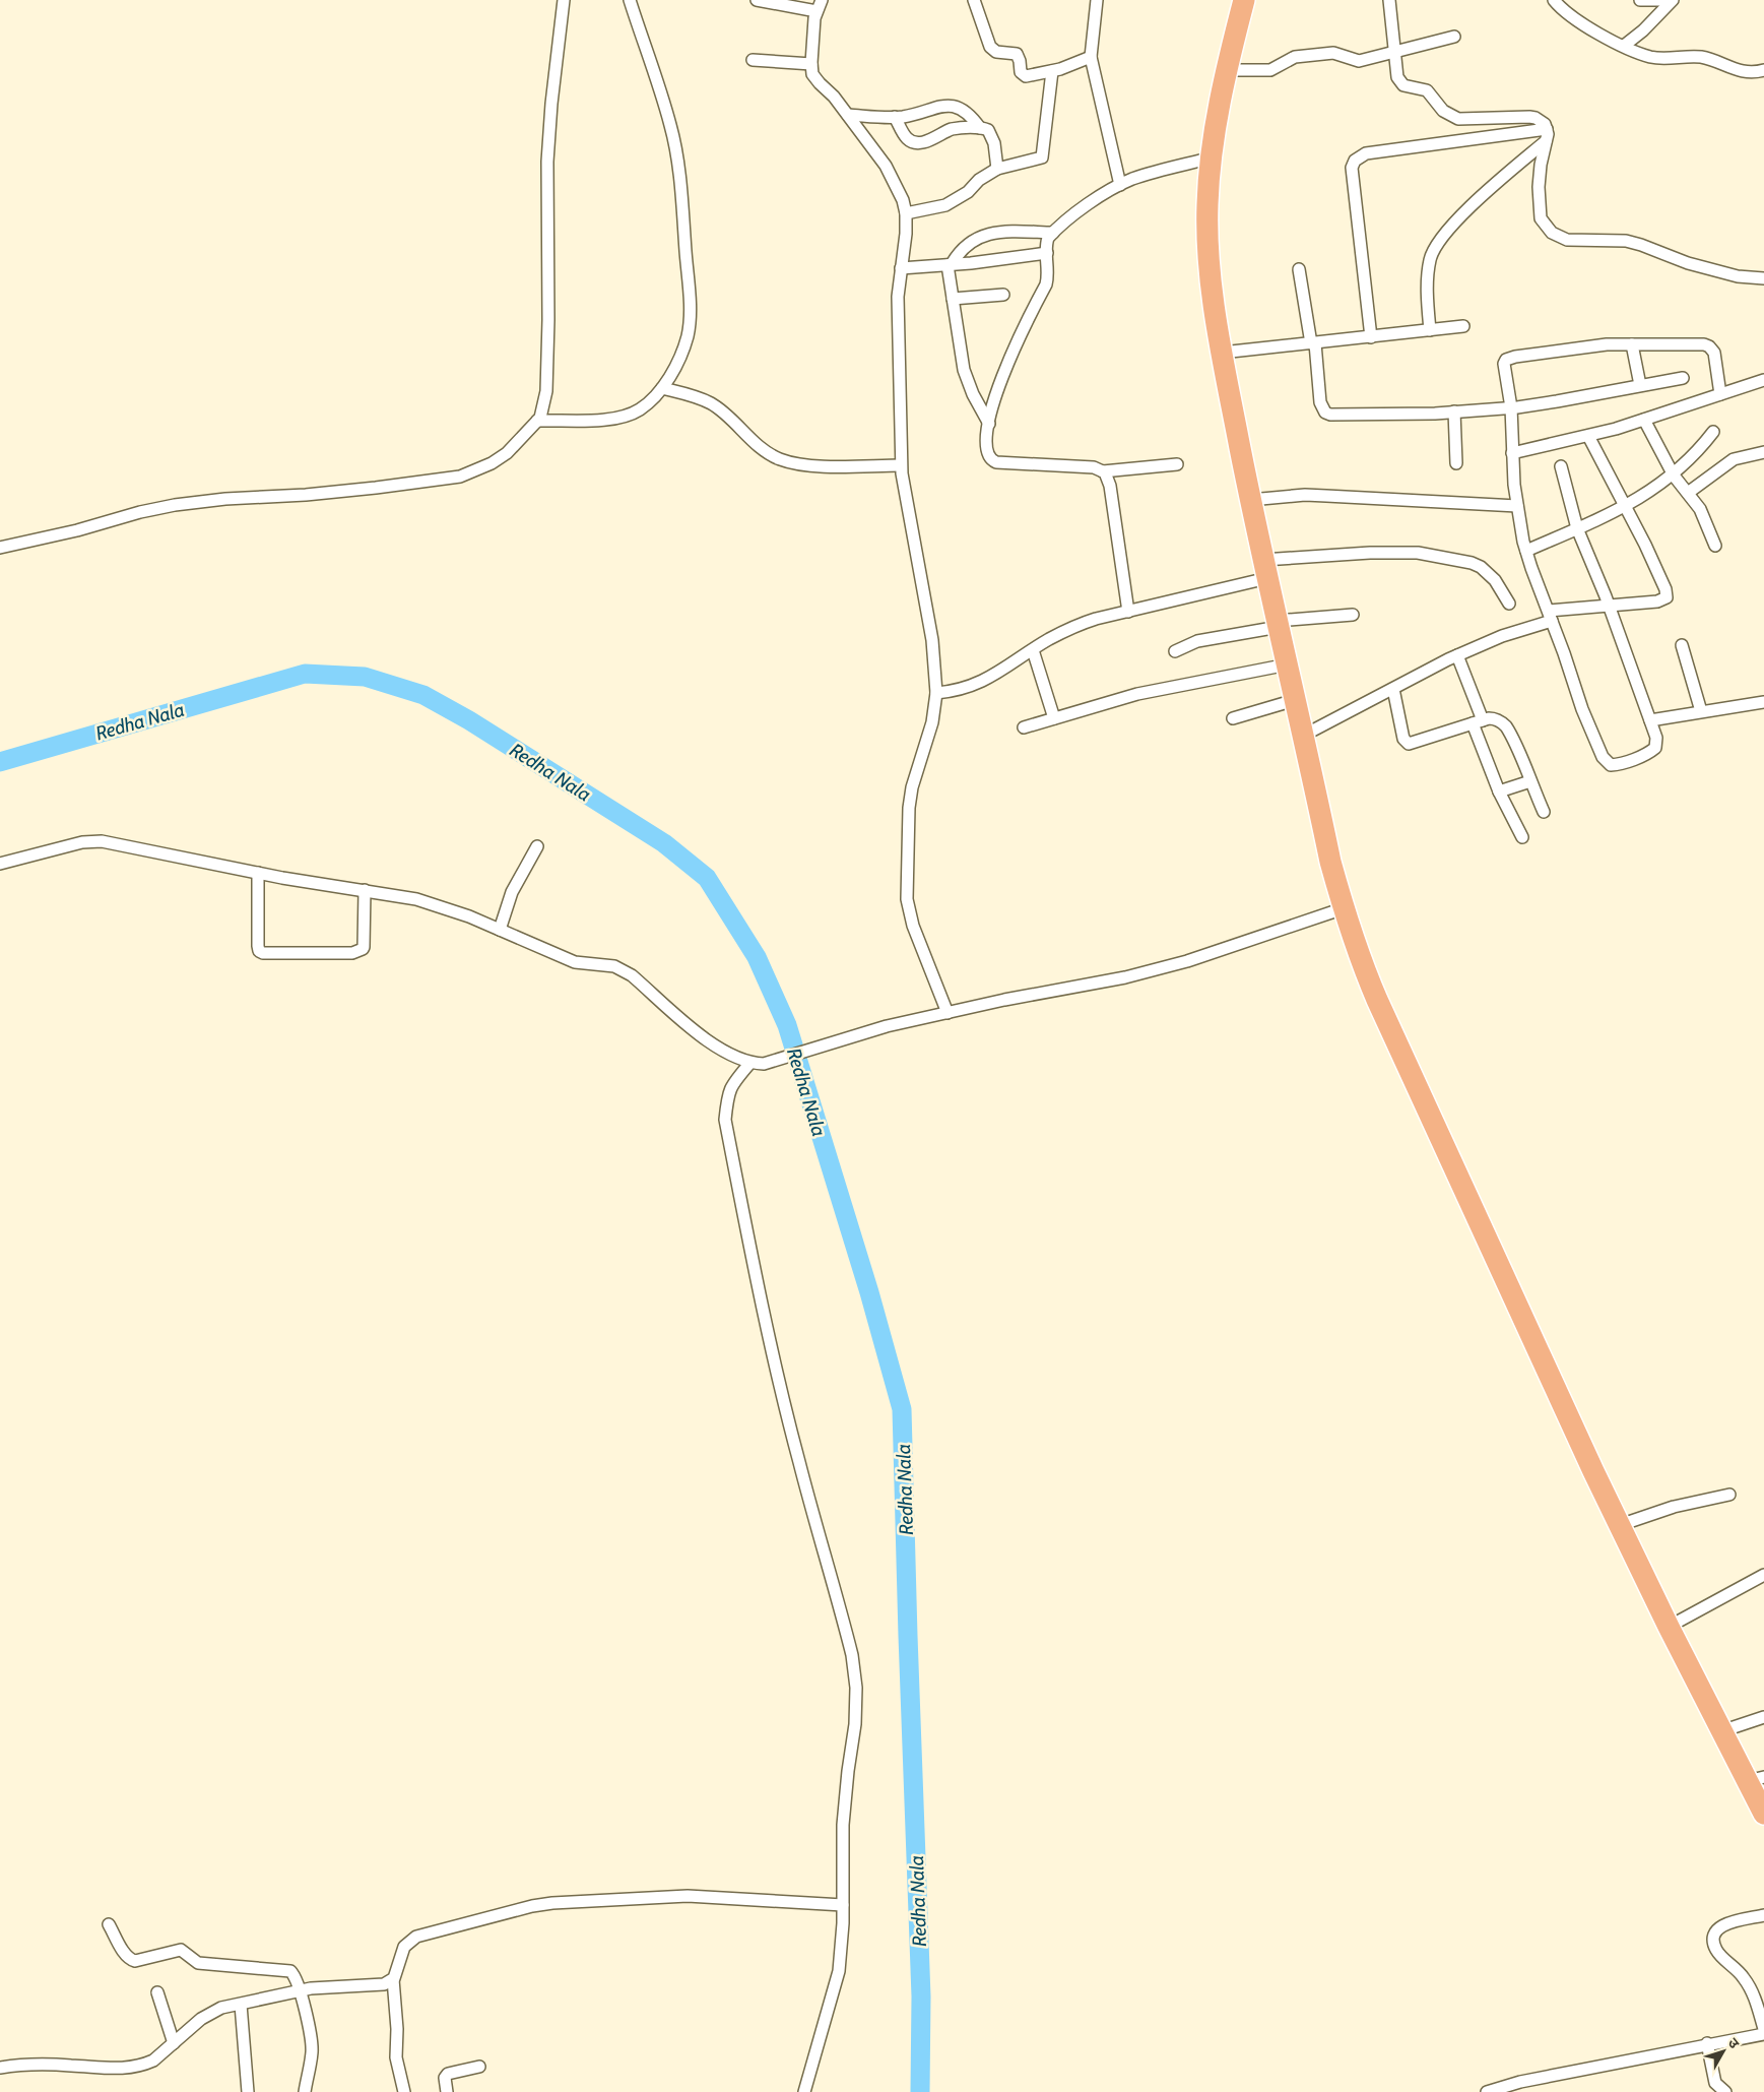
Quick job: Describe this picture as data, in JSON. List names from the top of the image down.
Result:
{
  "water": ["Redha Nala"],
  "north": "top right"
}
